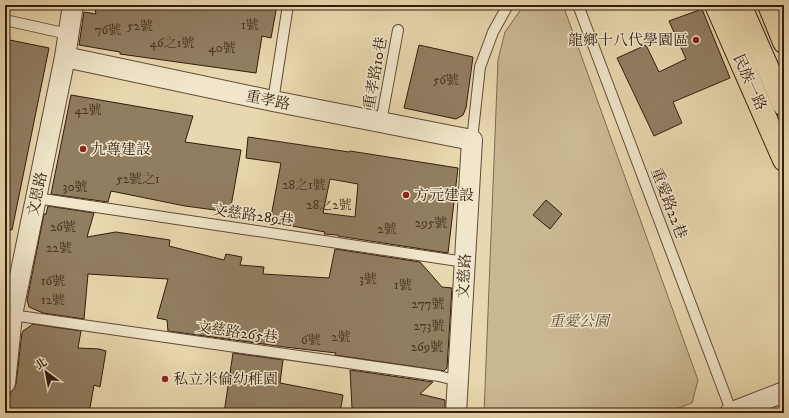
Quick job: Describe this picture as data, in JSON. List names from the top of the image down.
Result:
{
  "streets": {
    "main road": ["民族一路"],
    "street": ["重孝路", "文恩路", "文慈路"],
    "lane": [
      "重孝路10巷",
      "重愛路22巷",
      "文慈路289巷",
      "文慈路265巷"
    ]
  },
  "crossings": [
    ["重孝路10巷", "重孝路"],
    ["重孝路", "文恩路"],
    ["重孝路", "文慈路"],
    ["文恩路", "文慈路289巷"],
    ["文恩路", "文慈路265巷"],
    ["文慈路289巷", "文慈路"],
    ["文慈路", "文慈路265巷"]
  ],
  "parks": ["重愛公園"],
  "places": [
    "龍鄉十八代學園區",
    "九尊建設",
    "方元建設",
    "私立米倫幼稚園"
  ],
  "house_numbers": [
    "1號",
    "52號",
    "76號",
    "46之1號",
    "40號",
    "56號",
    "42號",
    "52號之1",
    "28之1號",
    "30號",
    "28之2號",
    "295號",
    "26號",
    "2號",
    "22號",
    "3號",
    "16號",
    "1號",
    "12號",
    "277號",
    "273號",
    "2號",
    "6號",
    "269號"
  ],
  "north": "top left"
}
